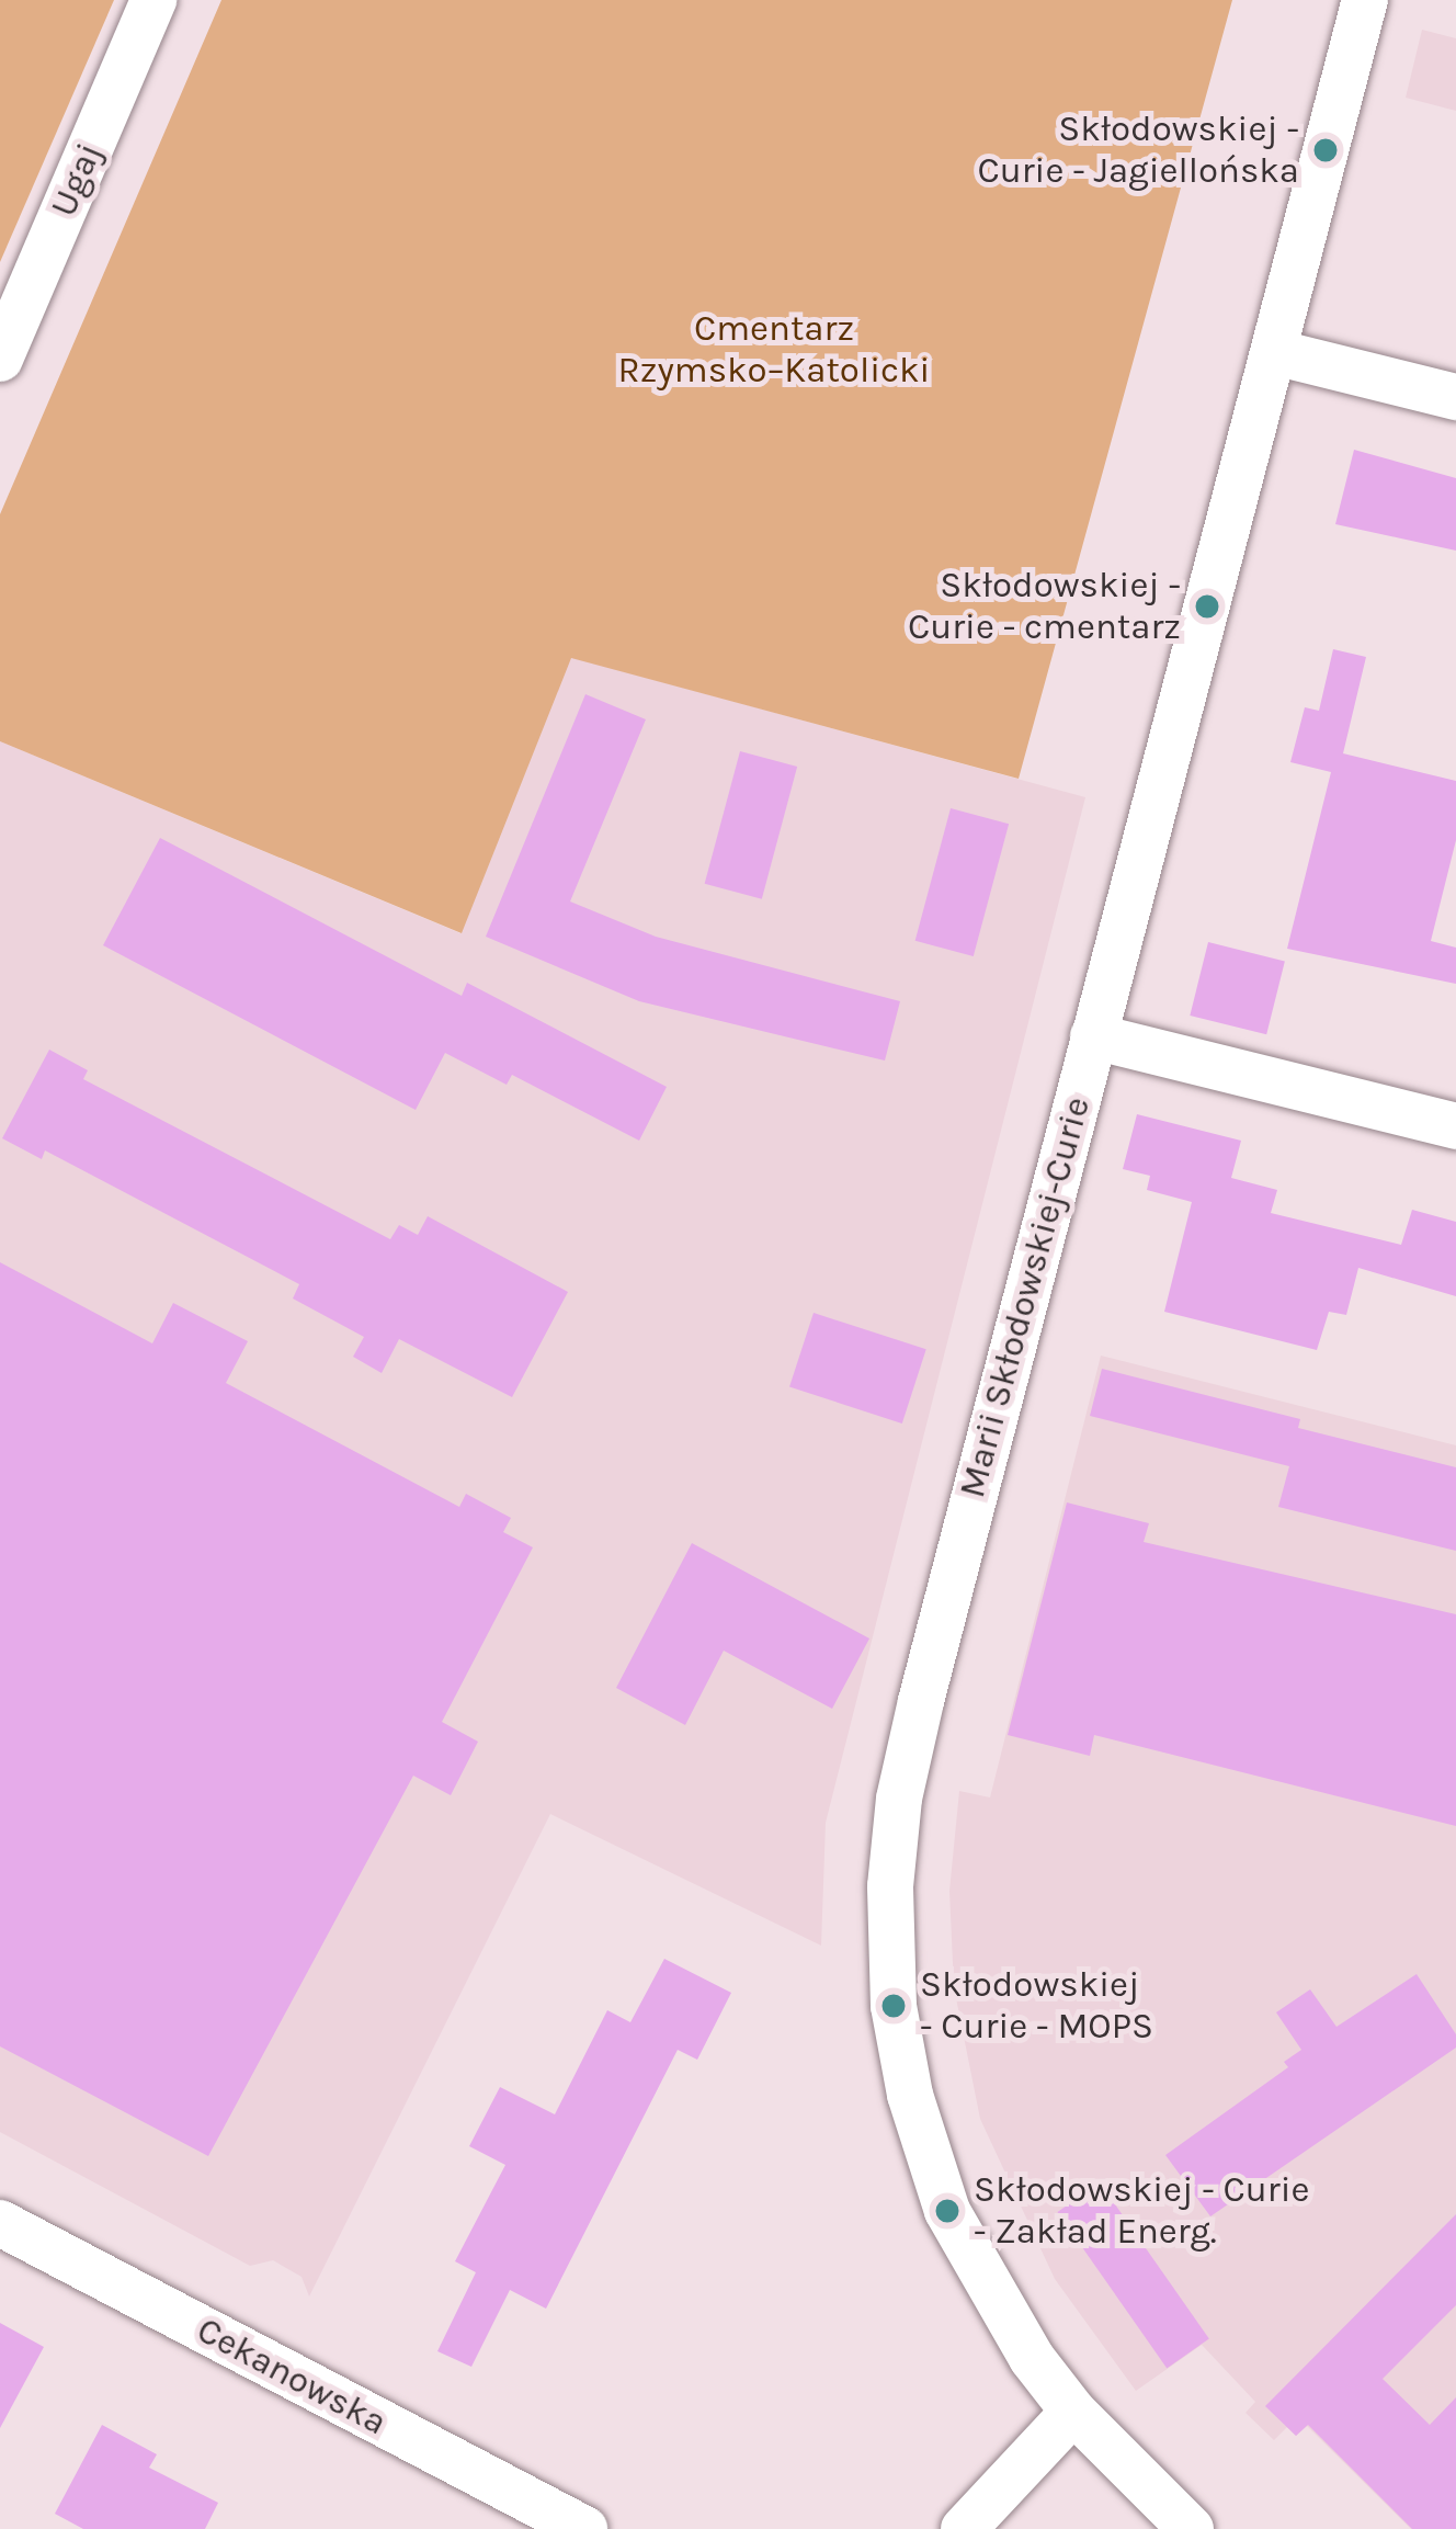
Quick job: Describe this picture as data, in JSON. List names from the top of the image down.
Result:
{
  "streets": {
    "street": ["Ugaj", "Marii Skłodowskiej-Curie", "Cekanowska"]
  },
  "parks": ["Cmentarz Rzymsko–Katolicki"],
  "places": [
    "Skłodowskiej - Curie - Jagiellońska",
    "Skłodowskiej - Curie - cmentarz",
    "Skłodowskiej - Curie - MOPS",
    "Skłodowskiej - Curie - Zakład Energ."
  ]
}
